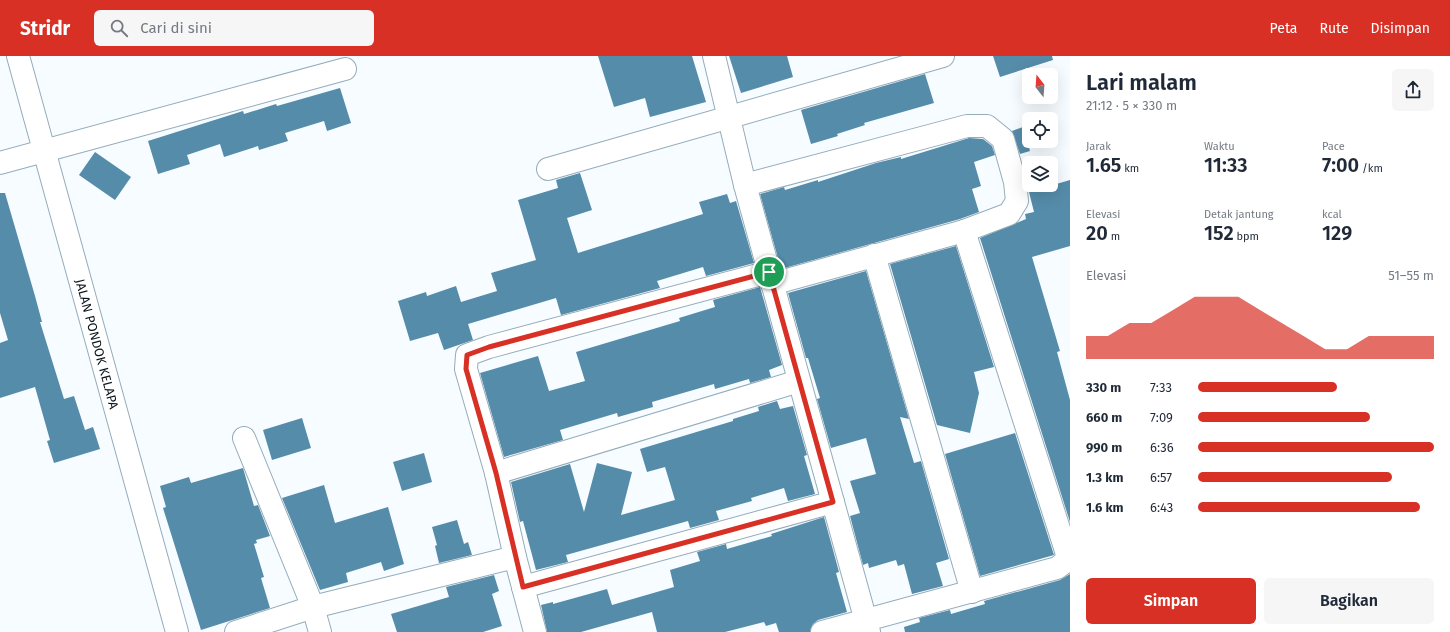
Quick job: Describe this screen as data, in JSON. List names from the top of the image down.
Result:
{
  "streets": {
    "street": ["JALAN PONDOK KELAPA"]
  },
  "north": "top",
  "page": {
    "header": "Stridr",
    "search": "Cari di sini",
    "nav": ["Peta", "Rute", "Disimpan"],
    "heading": ["Lari malam", "21:12 · 5 × 330 m"],
    "stats": [
      ["Jarak", "1.65 km"],
      ["Waktu", "11:33"],
      ["Pace", "7:00 /km"],
      ["Elevasi", "20 m"],
      ["Detak jantung", "152 bpm"],
      ["kcal", "129"]
    ],
    "chart": ["Elevasi", "51–55 m"],
    "list": [
      {
        "name": "330 m",
        "note": "7:33"
      },
      {
        "name": "660 m",
        "note": "7:09"
      },
      {
        "name": "990 m",
        "note": "6:36"
      },
      {
        "name": "1.3 km",
        "note": "6:57"
      },
      {
        "name": "1.6 km",
        "note": "6:43"
      }
    ],
    "buttons": ["Simpan", "Bagikan"]
  }
}
